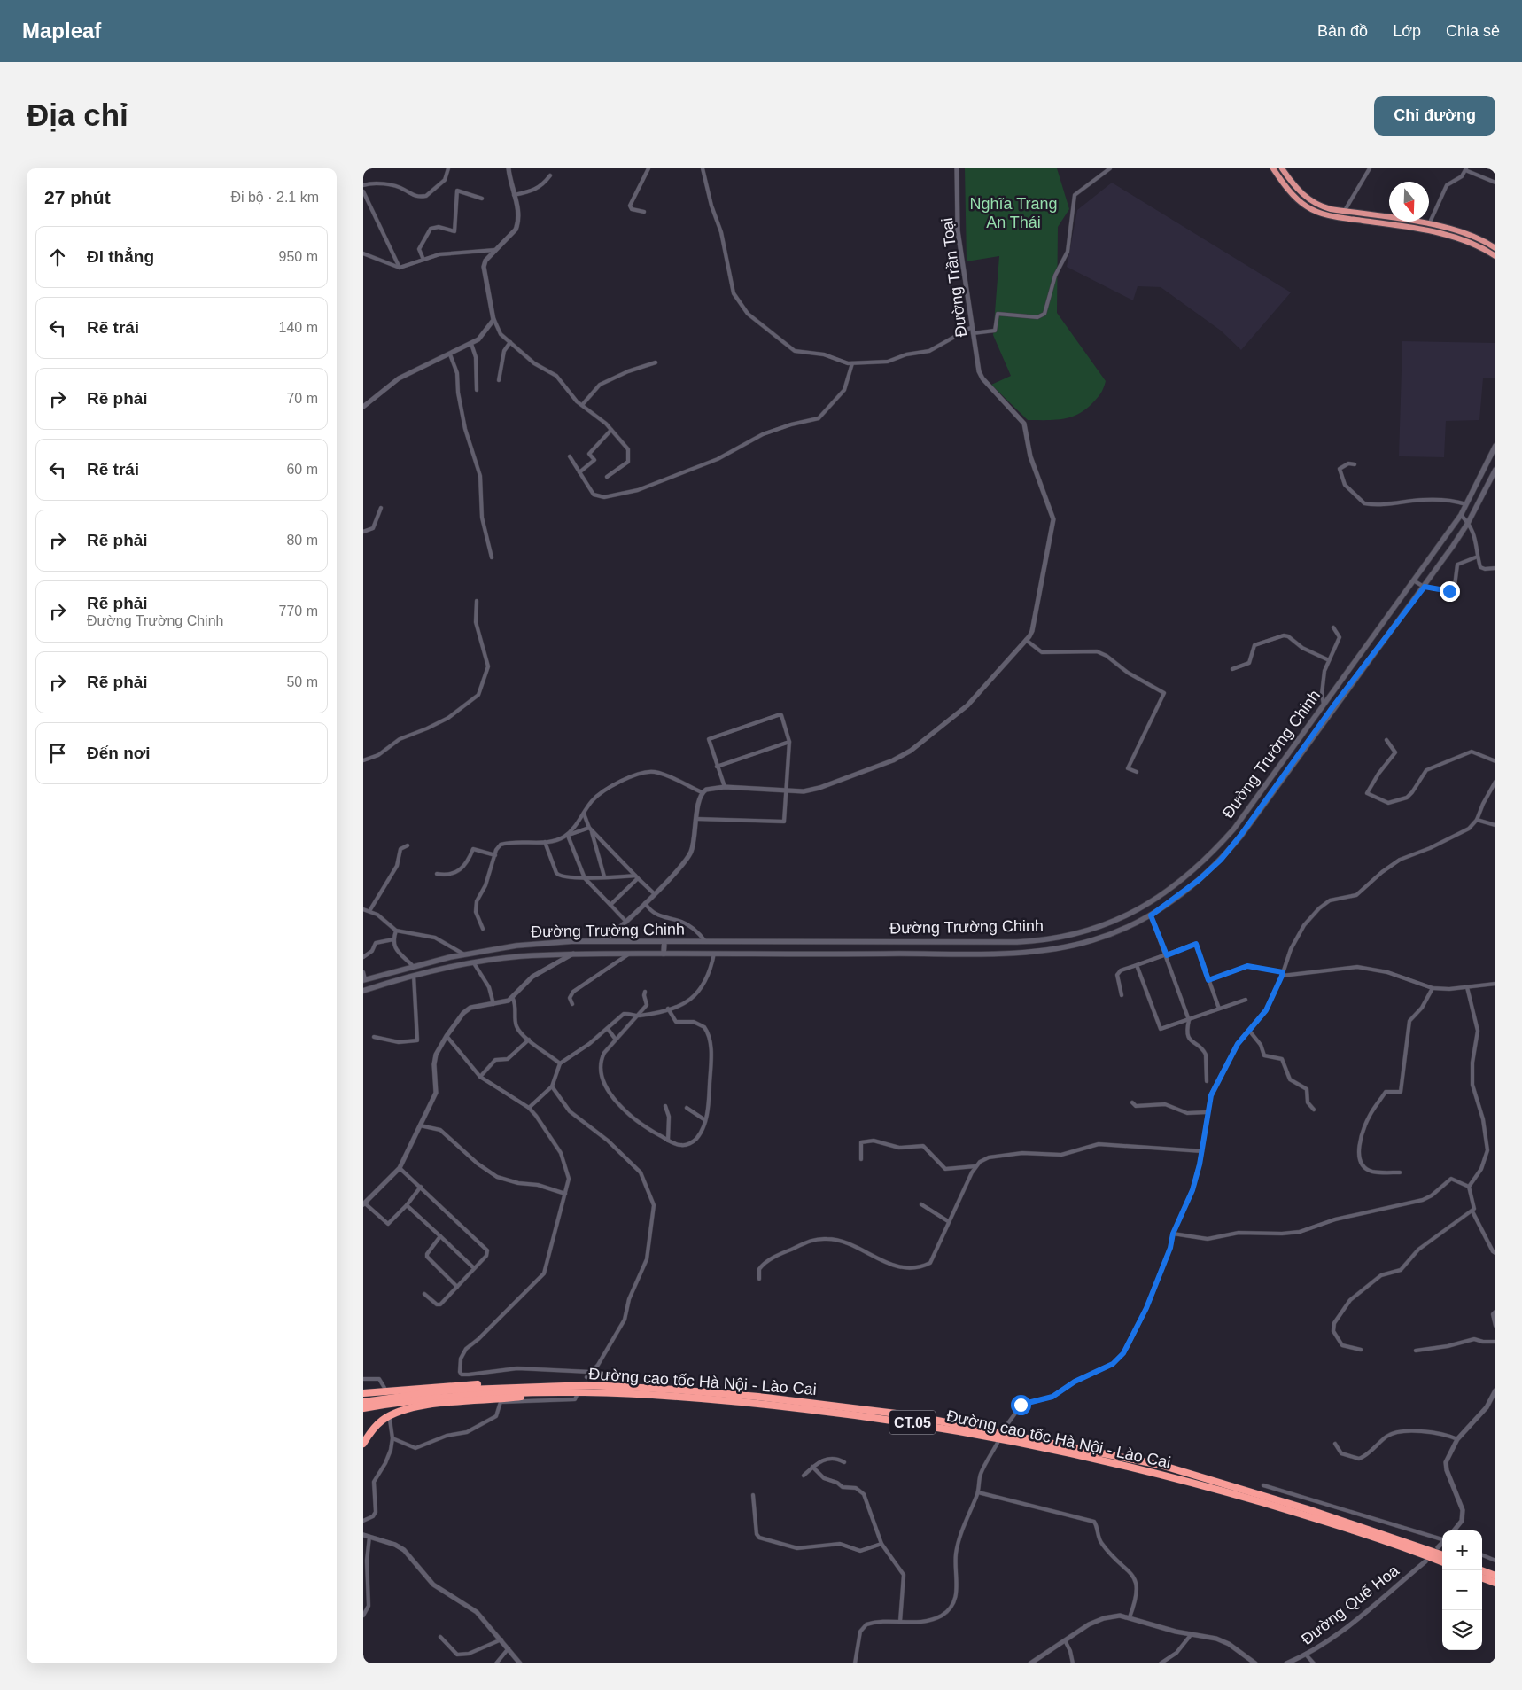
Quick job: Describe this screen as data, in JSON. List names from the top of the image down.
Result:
{
  "streets": {
    "highway": ["Đường cao tốc Hà Nội - Lào Cai", "CT.05"],
    "main road": ["Đường Trường Chinh"],
    "street": ["Đường Trần Toại", "Đường Quế Hoa"]
  },
  "parks": ["Nghĩa Trang An Thái"],
  "north": "bottom",
  "page": {
    "header": "Mapleaf",
    "nav": ["Bản đồ", "Lớp", "Chia sẻ"],
    "buttons": "Chỉ đường",
    "title": "Địa chỉ",
    "heading": ["27 phút", "Đi bộ · 2.1 km"],
    "list": [
      ["Đi thẳng", "950 m"],
      ["Rẽ trái", "140 m"],
      ["Rẽ phải", "70 m"],
      ["Rẽ trái", "60 m"],
      ["Rẽ phải", "80 m"],
      ["Rẽ phải", "Đường Trường Chinh", "770 m"],
      ["Rẽ phải", "50 m"],
      "Đến nơi"
    ],
    "map_buttons": ["+", "−"]
  }
}
